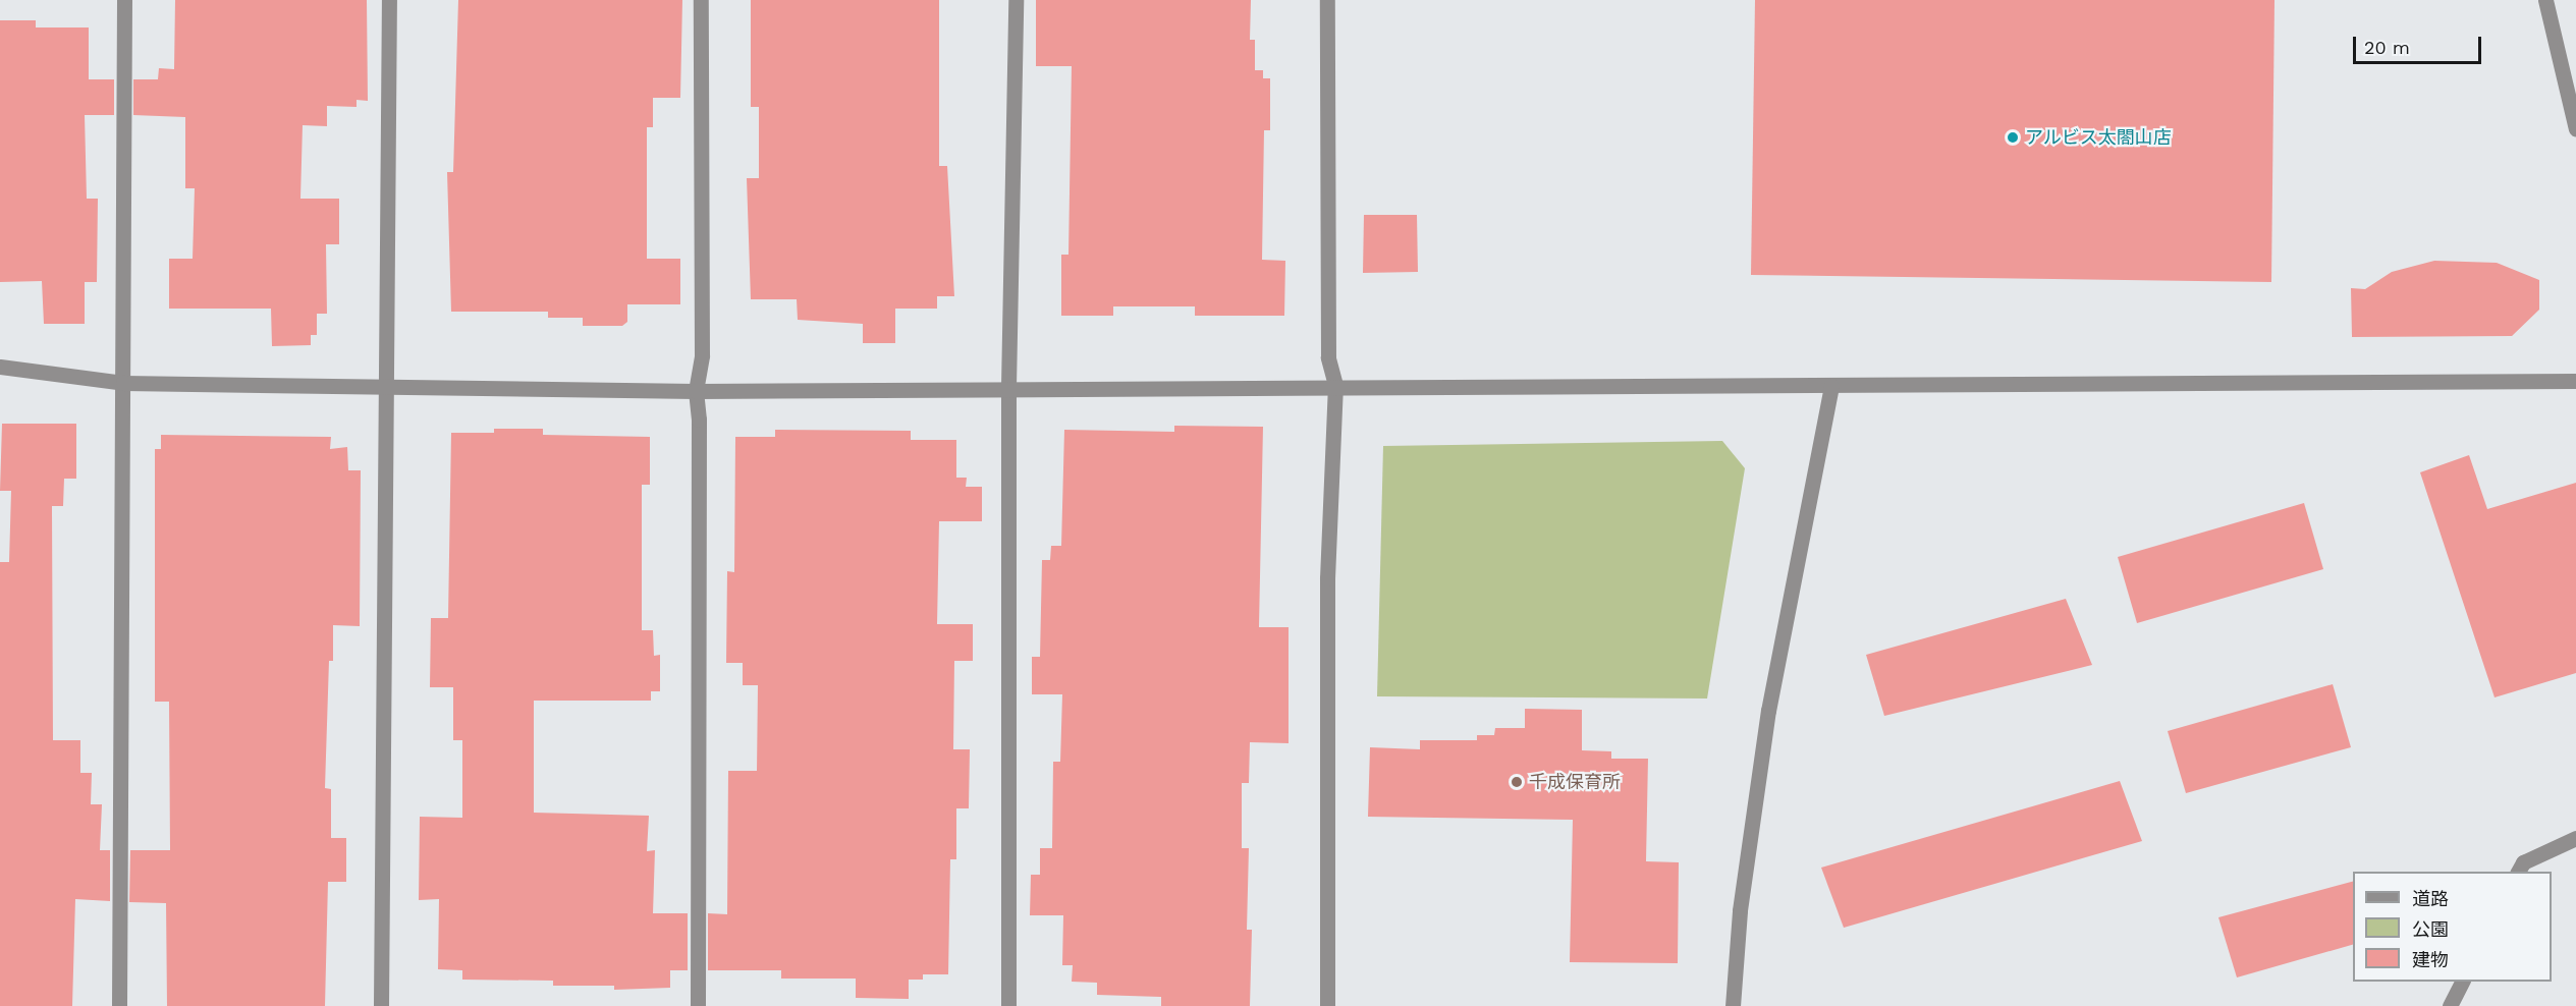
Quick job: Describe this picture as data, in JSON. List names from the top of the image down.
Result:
{
  "places": ["アルビス太閤山店", "千成保育所"],
  "legend": ["道路", "公園", "建物"],
  "scale_bar": "20 m"
}
